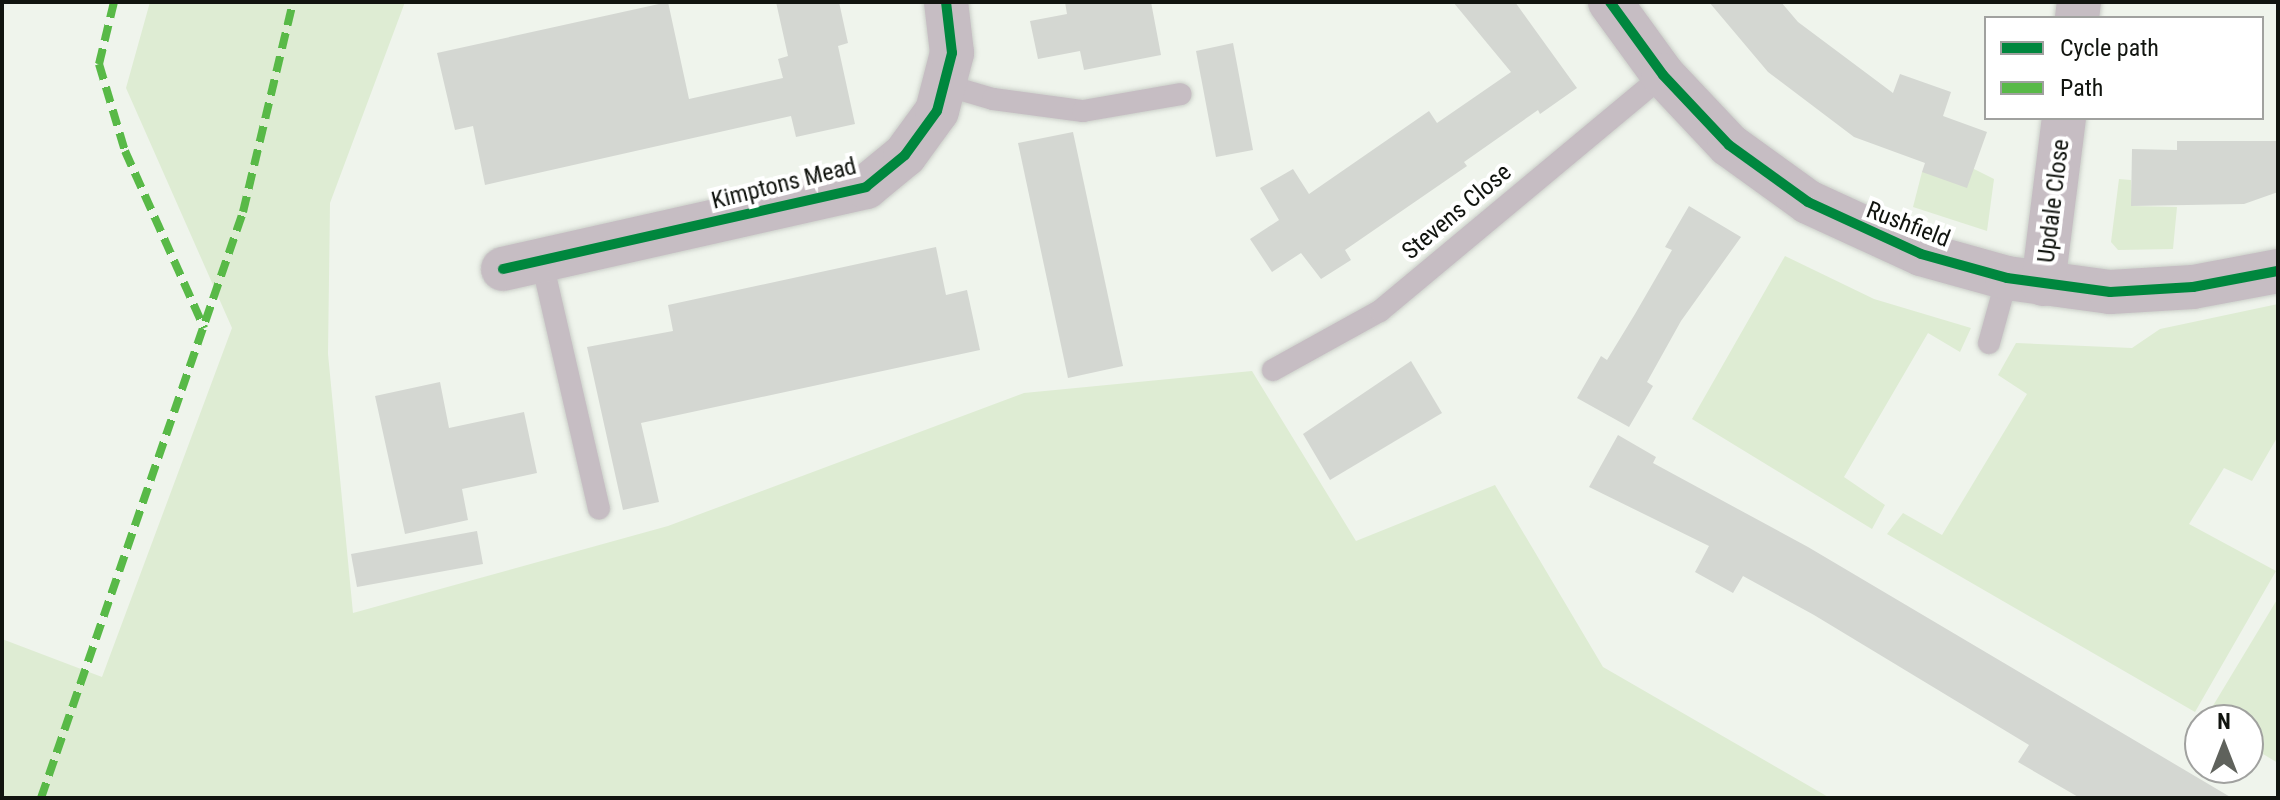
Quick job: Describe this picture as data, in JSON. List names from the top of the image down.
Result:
{
  "streets": {
    "street": ["Kimptons Mead", "Updale Close", "Rushfield"],
    "lane": ["Stevens Close"]
  },
  "crossings": [
    ["Updale Close", "Rushfield"],
    ["Stevens Close", "Rushfield"]
  ],
  "legend": ["Cycle path", "Path"],
  "north": "top"
}
